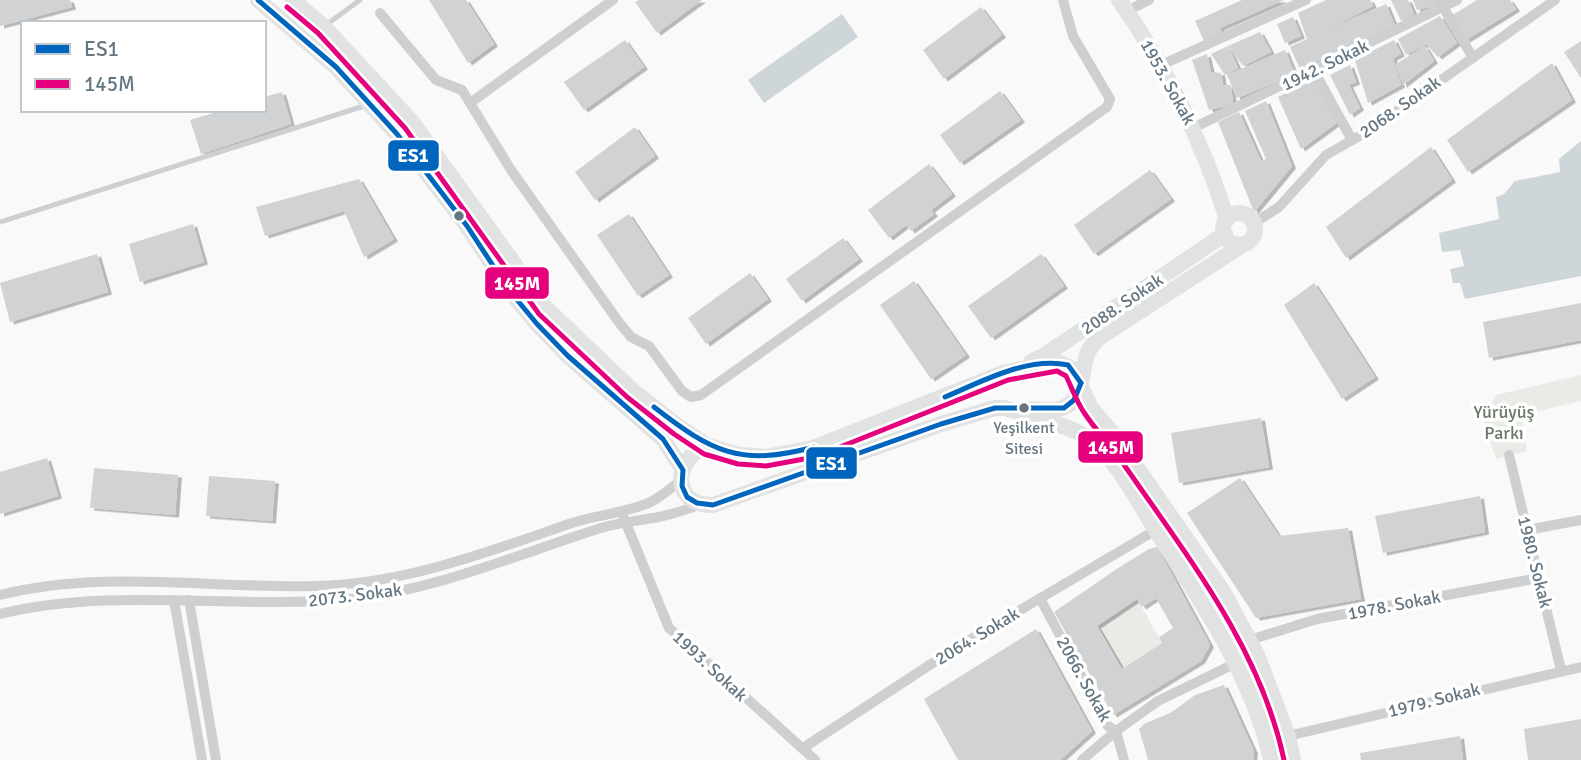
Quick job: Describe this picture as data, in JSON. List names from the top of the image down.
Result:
{
  "streets": {
    "main road": ["1953. Sokak", "2088. Sokak"],
    "street": [
      "1942. Sokak",
      "2068. Sokak",
      "1980. Sokak",
      "2073. Sokak",
      "1978. Sokak",
      "2064. Sokak",
      "1993. Sokak",
      "2066. Sokak",
      "1979. Sokak"
    ]
  },
  "crossings": [
    ["1942. Sokak", "1953. Sokak"],
    ["1953. Sokak", "2068. Sokak"],
    ["1953. Sokak", "2088. Sokak"],
    ["2068. Sokak", "2088. Sokak"],
    ["1980. Sokak", "1978. Sokak"],
    ["1980. Sokak", "1979. Sokak"],
    ["2073. Sokak", "1993. Sokak"],
    ["2064. Sokak", "1993. Sokak"],
    ["2064. Sokak", "2066. Sokak"]
  ],
  "parks": ["Yürüyüş Parkı"],
  "places": ["Yeşilkent Sitesi"],
  "lines": ["transit line ES1", "transit line 145M"],
  "legend": ["ES1", "145M"]
}
